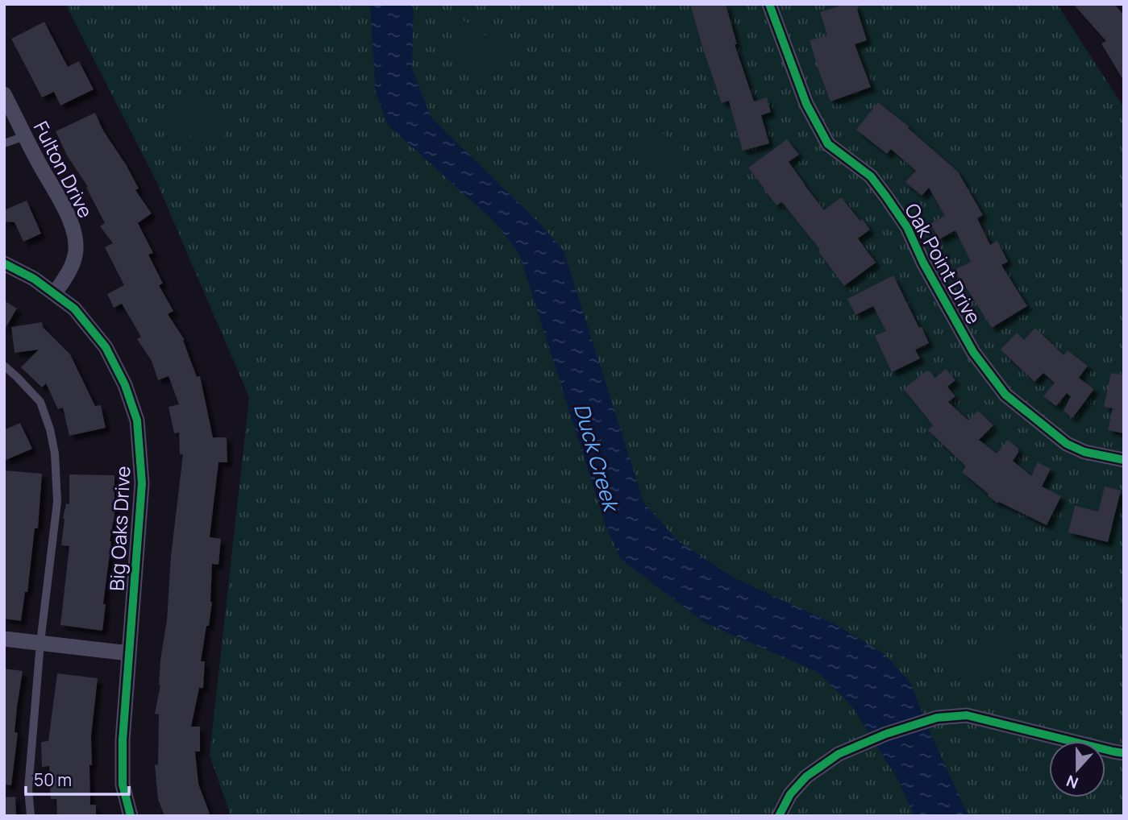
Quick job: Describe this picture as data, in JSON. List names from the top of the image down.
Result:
{
  "streets": {
    "street": ["Fulton Drive", "Oak Point Drive", "Big Oaks Drive"]
  },
  "crossings": [
    ["Fulton Drive", "Big Oaks Drive"]
  ],
  "water": ["Duck Creek"],
  "scale_bar": "50 m",
  "north": "bottom"
}
